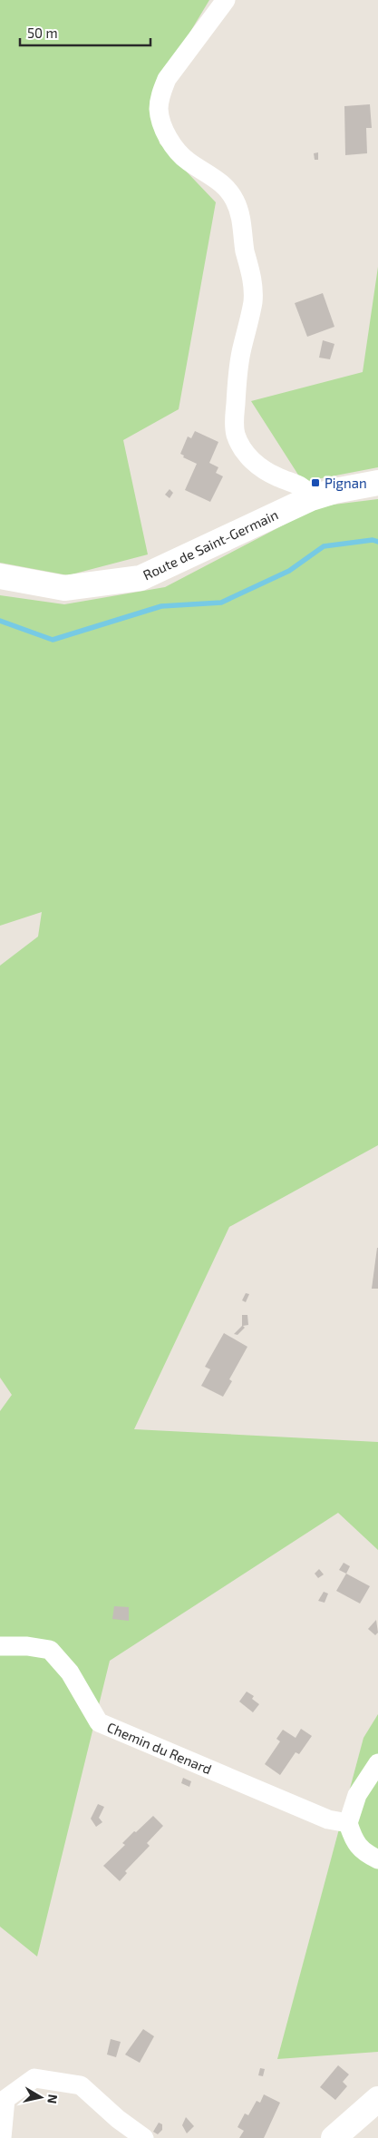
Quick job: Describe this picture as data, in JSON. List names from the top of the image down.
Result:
{
  "streets": {
    "street": ["Route de Saint-Germain", "Chemin du Renard"]
  },
  "places": {
    "transit": ["Pignan"]
  },
  "scale_bar": "50 m",
  "north": "right"
}
